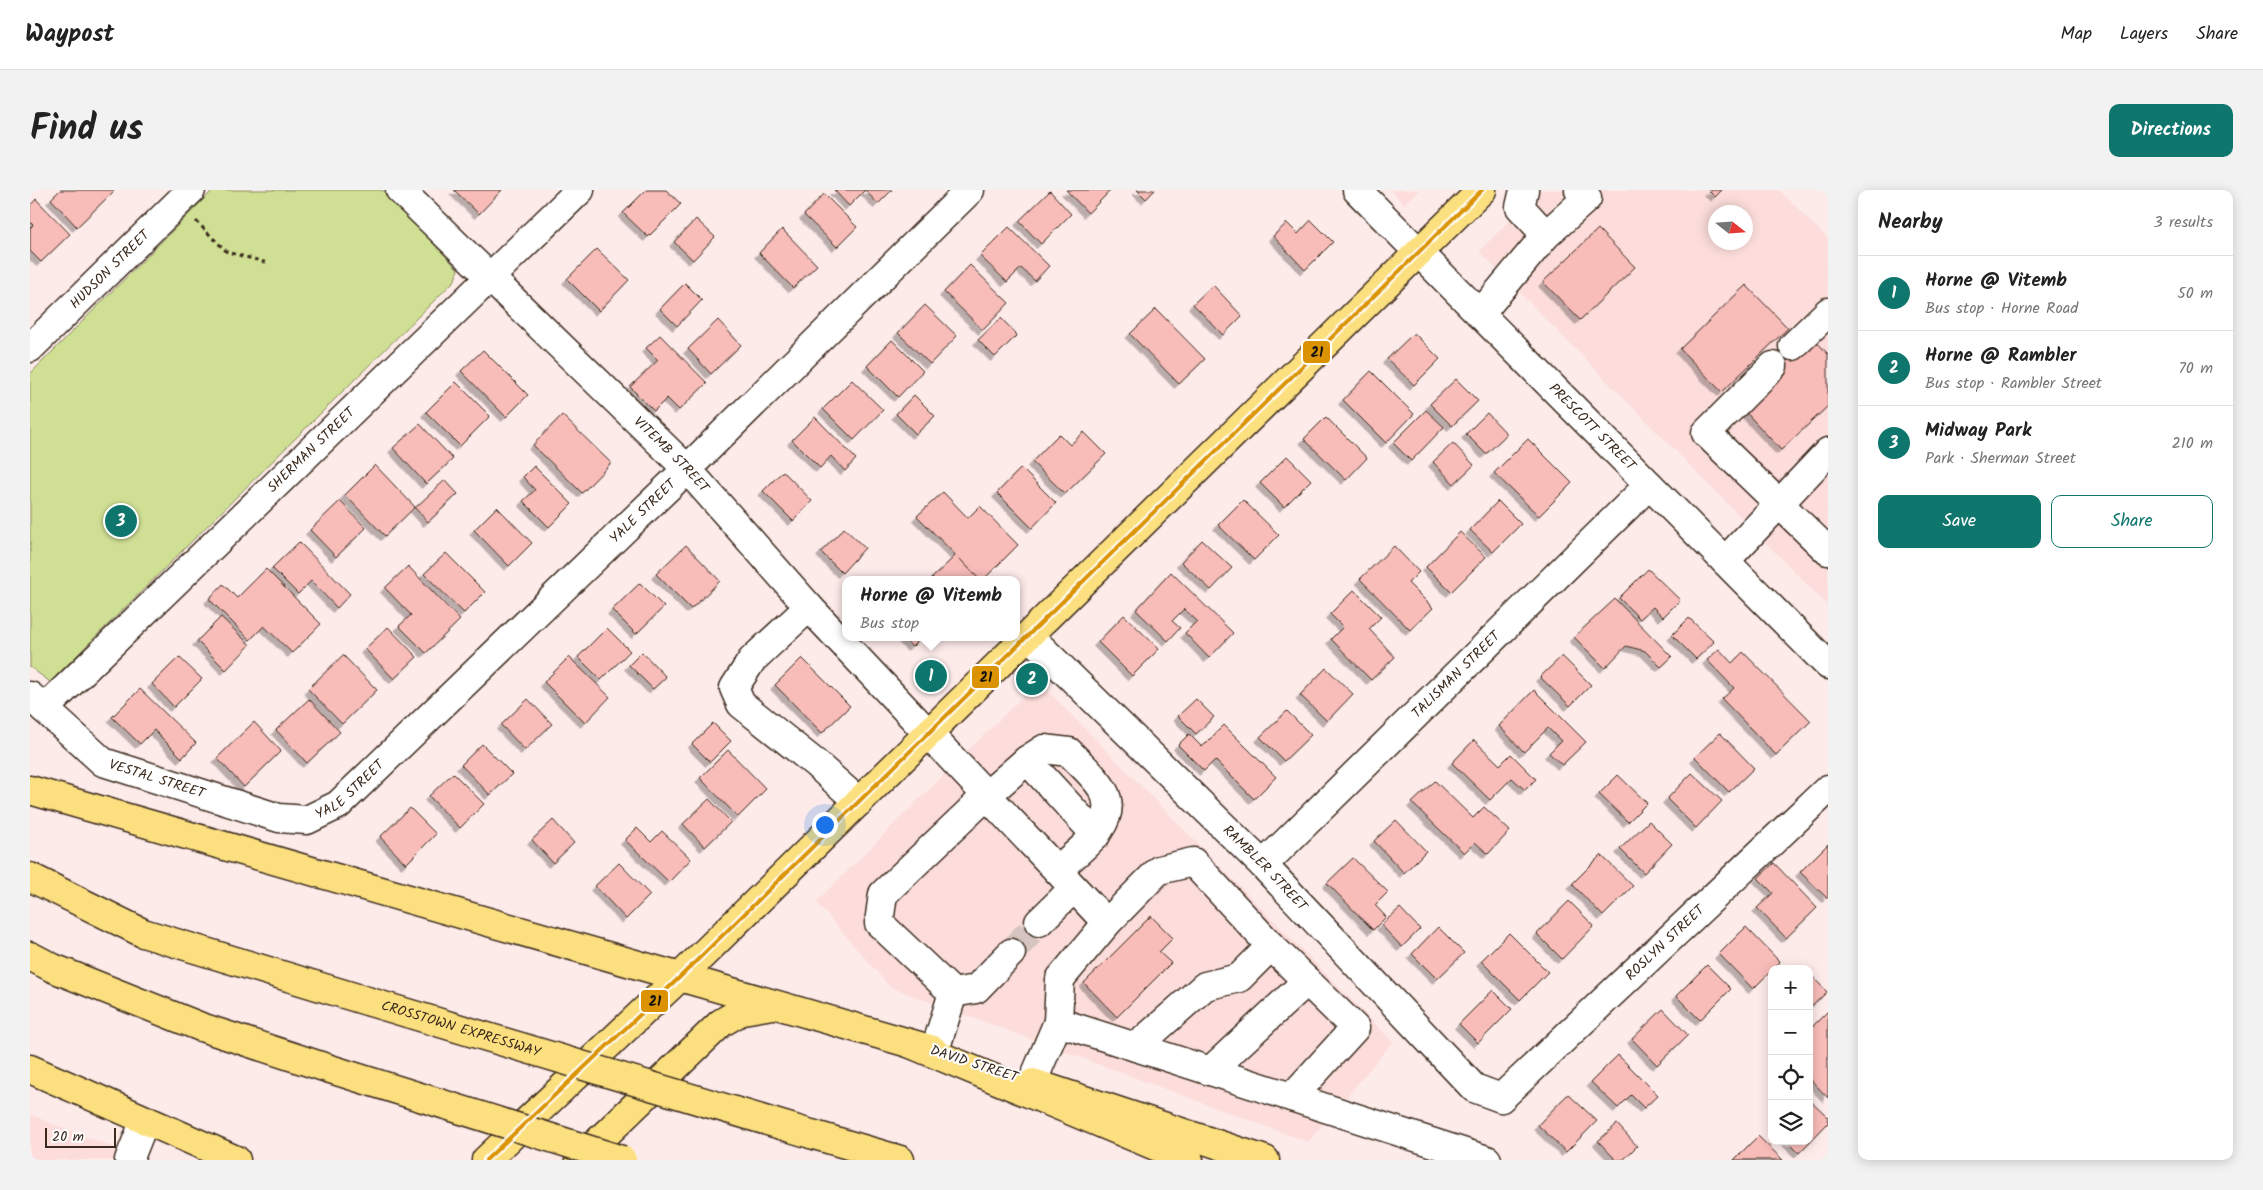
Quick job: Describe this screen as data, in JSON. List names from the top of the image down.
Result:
{
  "streets": {
    "main road": ["CROSSTOWN EXPRESSWAY", "DAVID STREET"],
    "street": [
      "HUDSON STREET",
      "PRESCOTT STREET",
      "SHERMAN STREET",
      "VITEMB STREET",
      "YALE STREET",
      "TALISMAN STREET",
      "VESTAL STREET",
      "RAMBLER STREET",
      "ROSLYN STREET"
    ]
  },
  "crossings": [
    ["PRESCOTT STREET", "TALISMAN STREET"],
    ["SHERMAN STREET", "VITEMB STREET"],
    ["SHERMAN STREET", "VESTAL STREET"],
    ["VITEMB STREET", "YALE STREET"],
    ["YALE STREET", "VESTAL STREET"],
    ["TALISMAN STREET", "RAMBLER STREET"],
    ["RAMBLER STREET", "ROSLYN STREET"]
  ],
  "lines": ["transit line 21"],
  "scale_bar": "20 m",
  "north": "right",
  "page": {
    "header": "Waypost",
    "nav": ["Map", "Layers", "Share"],
    "title": "Find us",
    "buttons": [
      "Directions",
      ["Save", "Share"]
    ],
    "heading": ["Nearby", "3 results"],
    "list": [
      {
        "mark": "1",
        "name": "Horne @ Vitemb",
        "note": "Bus stop · Horne Road",
        "value": "50 m"
      },
      {
        "mark": "2",
        "name": "Horne @ Rambler",
        "note": "Bus stop · Rambler Street",
        "value": "70 m"
      },
      {
        "mark": "3",
        "name": "Midway Park",
        "note": "Park · Sherman Street",
        "value": "210 m"
      }
    ],
    "pins": ["3", "1", "2"],
    "popup": ["Horne @ Vitemb", "Bus stop"],
    "map_buttons": ["+", "−"],
    "scale": "20 m"
  }
}
